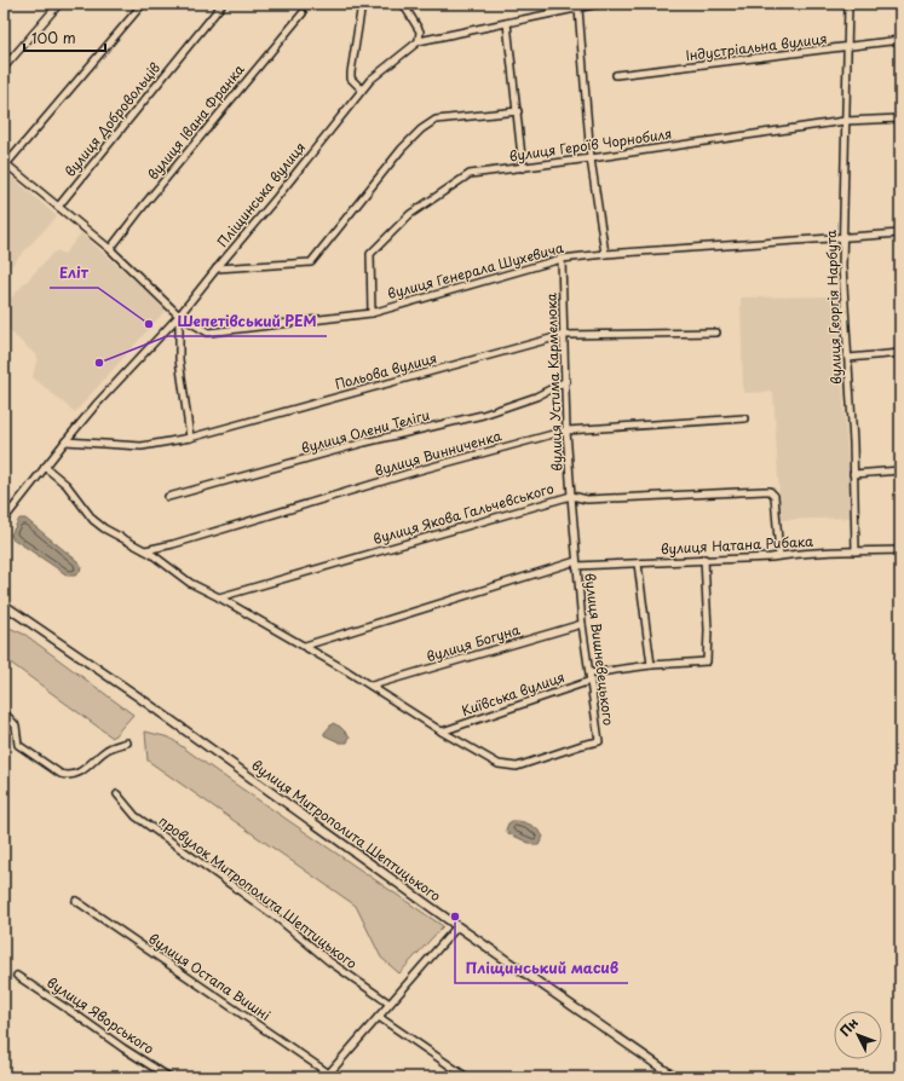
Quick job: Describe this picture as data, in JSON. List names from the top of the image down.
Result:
{
  "streets": {
    "main road": ["вулиця Митрополита Шептицького"],
    "street": [
      "Індустріальна вулиця",
      "вулиця Добровольців",
      "вулиця Івана Франка",
      "вулиця Героїв Чорнобиля",
      "Пліщинська вулиця",
      "вулиця Генерала Шухевича",
      "вулиця Георгія Нарбута",
      "Польова вулиця",
      "вулиця Устима Кармелюка",
      "вулиця Олени Теліги",
      "вулиця Винниченка",
      "вулиця Якова Гальчевського",
      "вулиця Натана Рибака",
      "вулиця Богуна",
      "вулиця Вишневецького",
      "Київська вулиця",
      "провулок Митрополита Шептицького",
      "вулиця Остапа Вишні",
      "вулиця Яворського"
    ]
  },
  "crossings": [
    ["Індустріальна вулиця", "вулиця Георгія Нарбута"],
    ["вулиця Героїв Чорнобиля", "вулиця Генерала Шухевича"],
    ["вулиця Героїв Чорнобиля", "вулиця Георгія Нарбута"],
    ["Пліщинська вулиця", "вулиця Генерала Шухевича"],
    ["Пліщинська вулиця", "Польова вулиця"],
    ["вулиця Генерала Шухевича", "вулиця Георгія Нарбута"],
    ["вулиця Генерала Шухевича", "вулиця Устима Кармелюка"],
    ["вулиця Георгія Нарбута", "вулиця Натана Рибака"],
    ["Польова вулиця", "вулиця Устима Кармелюка"],
    ["вулиця Устима Кармелюка", "вулиця Олени Теліги"],
    ["вулиця Устима Кармелюка", "вулиця Винниченка"],
    ["вулиця Устима Кармелюка", "вулиця Якова Гальчевського"],
    ["вулиця Устима Кармелюка", "вулиця Натана Рибака"],
    ["вулиця Устима Кармелюка", "вулиця Вишневецького"],
    ["вулиця Якова Гальчевського", "вулиця Натана Рибака"],
    ["вулиця Натана Рибака", "вулиця Вишневецького"],
    ["вулиця Богуна", "вулиця Вишневецького"],
    ["вулиця Вишневецького", "Київська вулиця"]
  ],
  "places": ["Еліт", "Шепетівський РЕМ", "Пліщинський масив"],
  "scale_bar": "100 m",
  "north": "top left"
}
